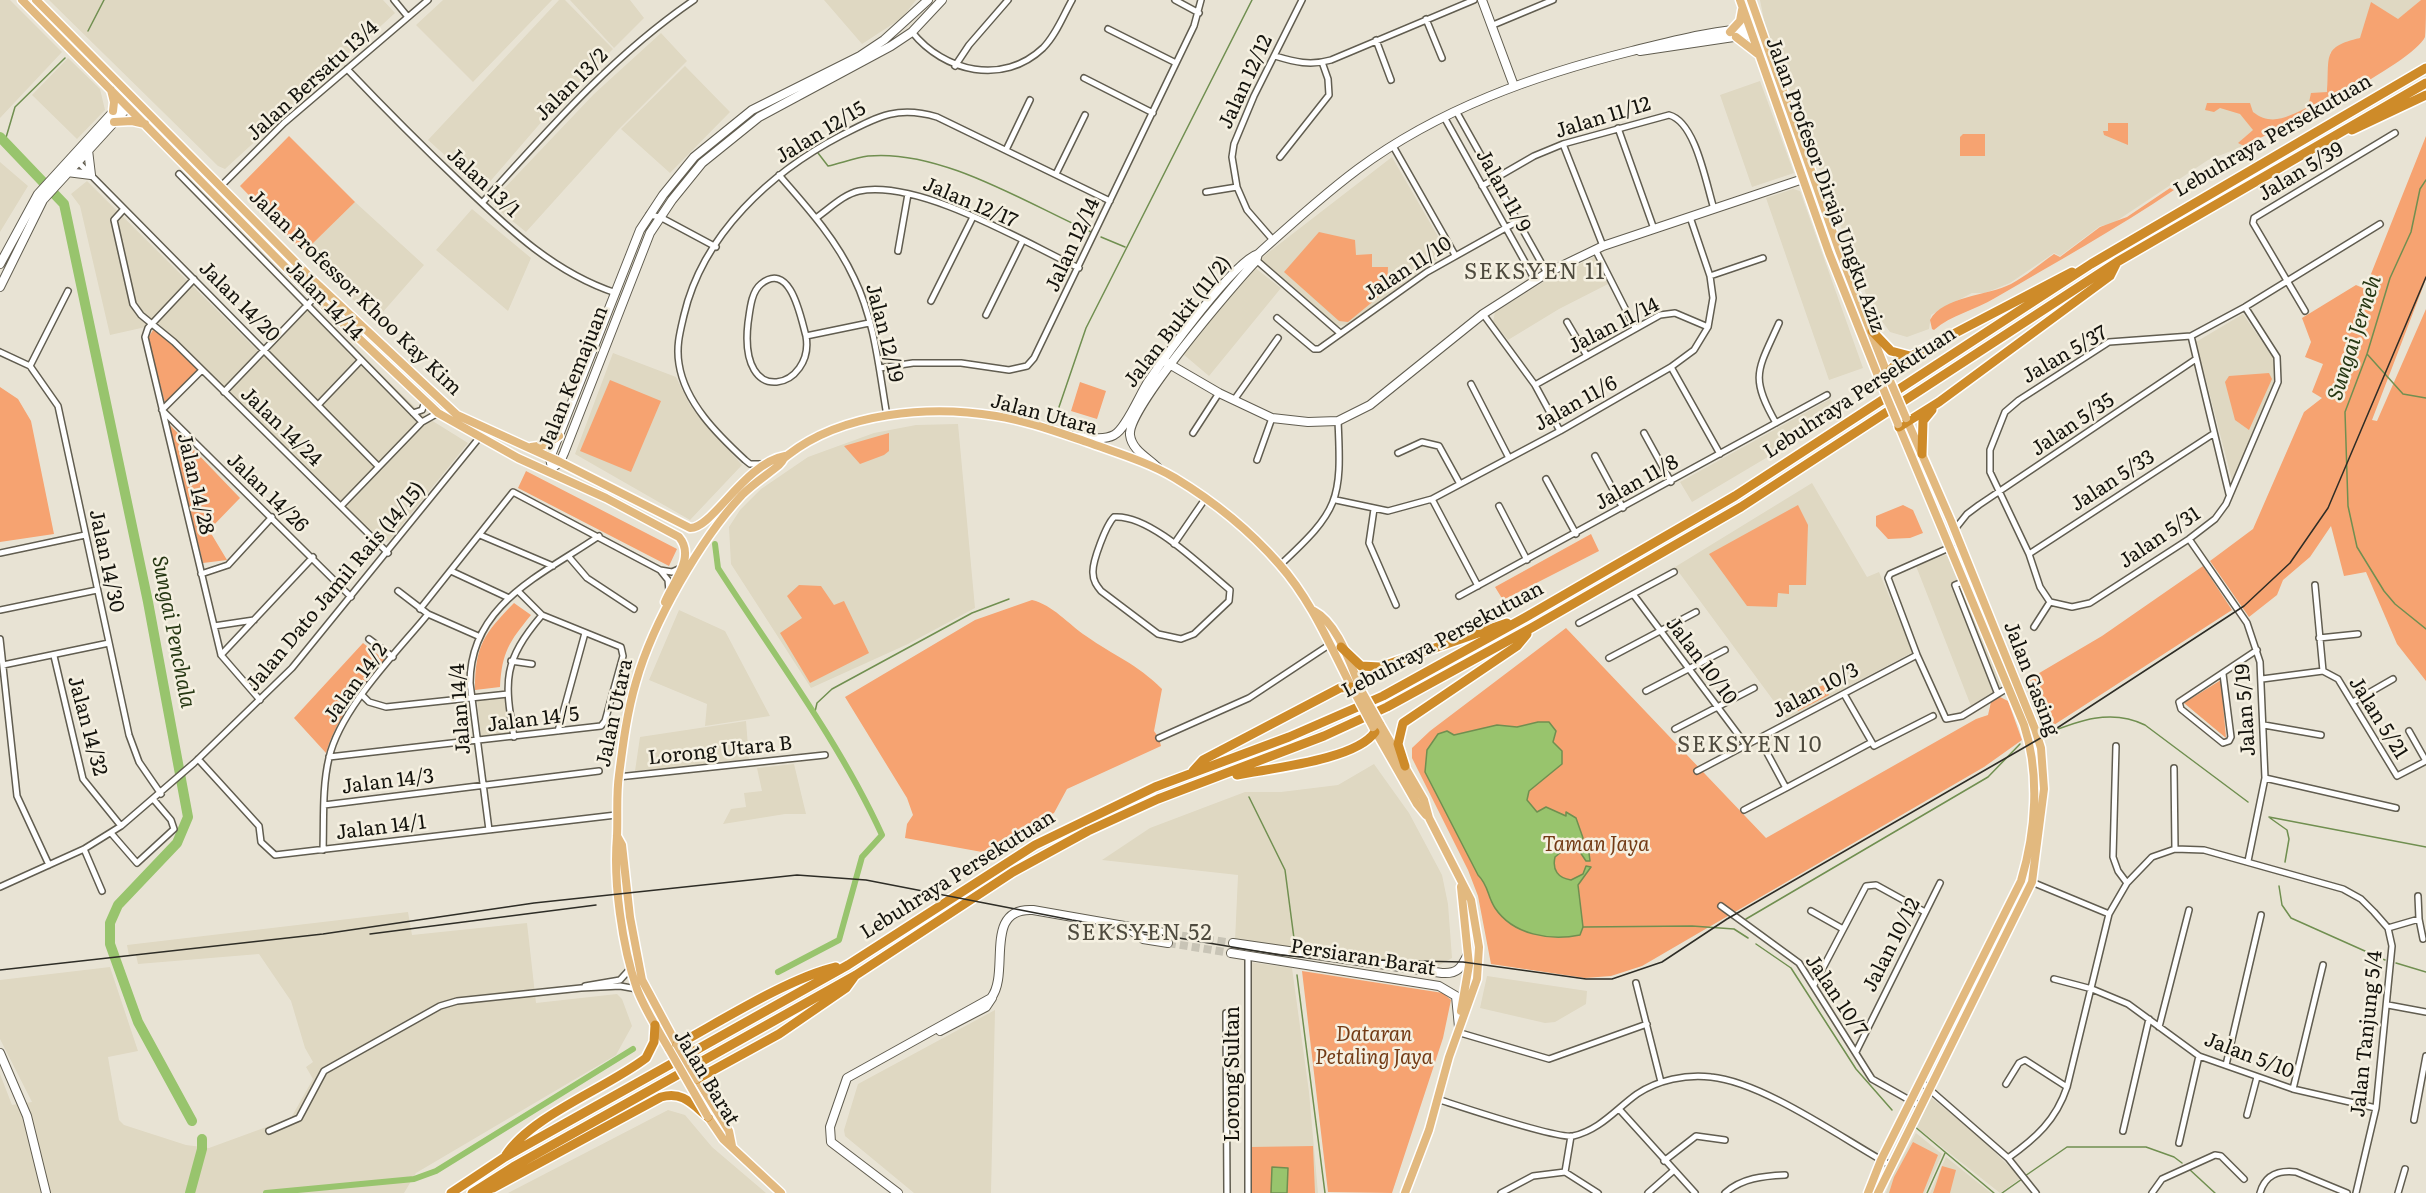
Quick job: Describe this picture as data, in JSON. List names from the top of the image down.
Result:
{
  "streets": {
    "highway": ["Lebuhraya Persekutuan"],
    "main road": [
      "Jalan Profesor Diraja Ungku Aziz",
      "Jalan Professor Khoo Kay Kim",
      "Jalan Utara",
      "Jalan Gasing",
      "Jalan Barat"
    ],
    "street": [
      "Jalan Bersatu 13/4",
      "Jalan 12/12",
      "Jalan 13/2",
      "Jalan 11/12",
      "Jalan 12/15",
      "Jalan 5/39",
      "Jalan 13/1",
      "Jalan 11/9",
      "Jalan 12/17",
      "Jalan 12/14",
      "Jalan 11/10",
      "Jalan 14/14",
      "Jalan 14/20",
      "Jalan Bukit (11/2)",
      "Jalan 11/14",
      "Jalan 12/19",
      "Jalan 5/37",
      "Jalan Kemajuan",
      "Jalan 11/6",
      "Jalan 5/35",
      "Jalan 14/24",
      "Jalan 5/33",
      "Jalan 11/8",
      "Jalan 14/28",
      "Jalan 14/26",
      "Jalan 5/31",
      "Jalan 14/30",
      "Jalan Dato Jamil Rais (14/15)",
      "Jalan 10/10",
      "Jalan 14/2",
      "Jalan 10/3",
      "Jalan 14/4",
      "Jalan 5/19",
      "Jalan 5/21",
      "Jalan 14/5",
      "Jalan 14/32",
      "Lorong Utara B",
      "Jalan 14/3",
      "Jalan 14/1",
      "Jalan 10/12",
      "Persiaran Barat",
      "Jalan 10/7",
      "Jalan Tanjung 5/4",
      "Jalan 5/10",
      "Lorong Sultan"
    ]
  },
  "crossings": [
    ["Jalan Bersatu 13/4", "Jalan 13/1"],
    ["Jalan Bersatu 13/4", "Jalan Professor Khoo Kay Kim"],
    ["Jalan 12/12", "Jalan Bukit (11/2)"],
    ["Jalan 13/2", "Jalan 13/1"],
    ["Jalan 11/12", "Jalan 11/9"],
    ["Jalan 12/15", "Jalan 12/14"],
    ["Jalan 12/15", "Jalan Professor Khoo Kay Kim"],
    ["Jalan 12/15", "Jalan 12/19"],
    ["Jalan 5/39", "Jalan 5/37"],
    ["Jalan 13/1", "Jalan Kemajuan"],
    ["Jalan Profesor Diraja Ungku Aziz", "Jalan Bukit (11/2)"],
    ["Jalan Profesor Diraja Ungku Aziz", "Jalan Gasing"],
    ["Jalan 11/9", "Jalan 11/10"],
    ["Jalan 11/9", "Jalan Bukit (11/2)"],
    ["Jalan 12/17", "Jalan 12/14"],
    ["Jalan 12/17", "Jalan 12/19"],
    ["Jalan 12/14", "Jalan 12/19"],
    ["Jalan Professor Khoo Kay Kim", "Jalan Kemajuan"],
    ["Jalan Professor Khoo Kay Kim", "Jalan Utara"],
    ["Jalan Professor Khoo Kay Kim", "Jalan Dato Jamil Rais (14/15)"],
    ["Jalan 14/20", "Jalan 14/24"],
    ["Jalan Bukit (11/2)", "Jalan Utara"],
    ["Jalan 11/14", "Jalan 11/6"],
    ["Jalan 12/19", "Jalan Utara"],
    ["Jalan 5/37", "Jalan 5/35"],
    ["Jalan 5/37", "Jalan 5/31"],
    ["Jalan Utara", "Lorong Utara B"],
    ["Jalan Utara", "Jalan 14/1"],
    ["Jalan Utara", "Jalan Barat"],
    ["Jalan 5/35", "Jalan Gasing"],
    ["Jalan 14/24", "Jalan 14/28"],
    ["Jalan 14/24", "Jalan Dato Jamil Rais (14/15)"],
    ["Jalan 14/28", "Jalan 14/26"],
    ["Jalan 14/28", "Jalan Dato Jamil Rais (14/15)"],
    ["Jalan 14/26", "Jalan Dato Jamil Rais (14/15)"],
    ["Jalan 5/31", "Jalan 5/19"],
    ["Jalan 14/30", "Jalan Dato Jamil Rais (14/15)"],
    ["Jalan Dato Jamil Rais (14/15)", "Jalan 14/32"],
    ["Jalan Dato Jamil Rais (14/15)", "Jalan 14/1"],
    ["Jalan 10/10", "Jalan 10/3"],
    ["Jalan Gasing", "Jalan 10/7"],
    ["Jalan 14/2", "Jalan 14/5"],
    ["Jalan 14/2", "Jalan 14/3"],
    ["Jalan 14/2", "Jalan 14/1"],
    ["Jalan 14/4", "Jalan 14/5"],
    ["Jalan 14/4", "Jalan 14/3"],
    ["Jalan 14/4", "Jalan 14/1"],
    ["Jalan 5/19", "Jalan 5/21"],
    ["Jalan 5/19", "Jalan Tanjung 5/4"],
    ["Jalan 10/12", "Jalan 10/7"],
    ["Persiaran Barat", "Lorong Sultan"],
    ["Jalan Tanjung 5/4", "Jalan 5/10"]
  ],
  "districts": ["SEKSYEN 11", "SEKSYEN 10", "SEKSYEN 52"],
  "water": ["Sungai Jerneh", "Sungai Penchala"],
  "parks": ["Taman Jaya", "Dataran Petaling Jaya"]
}
